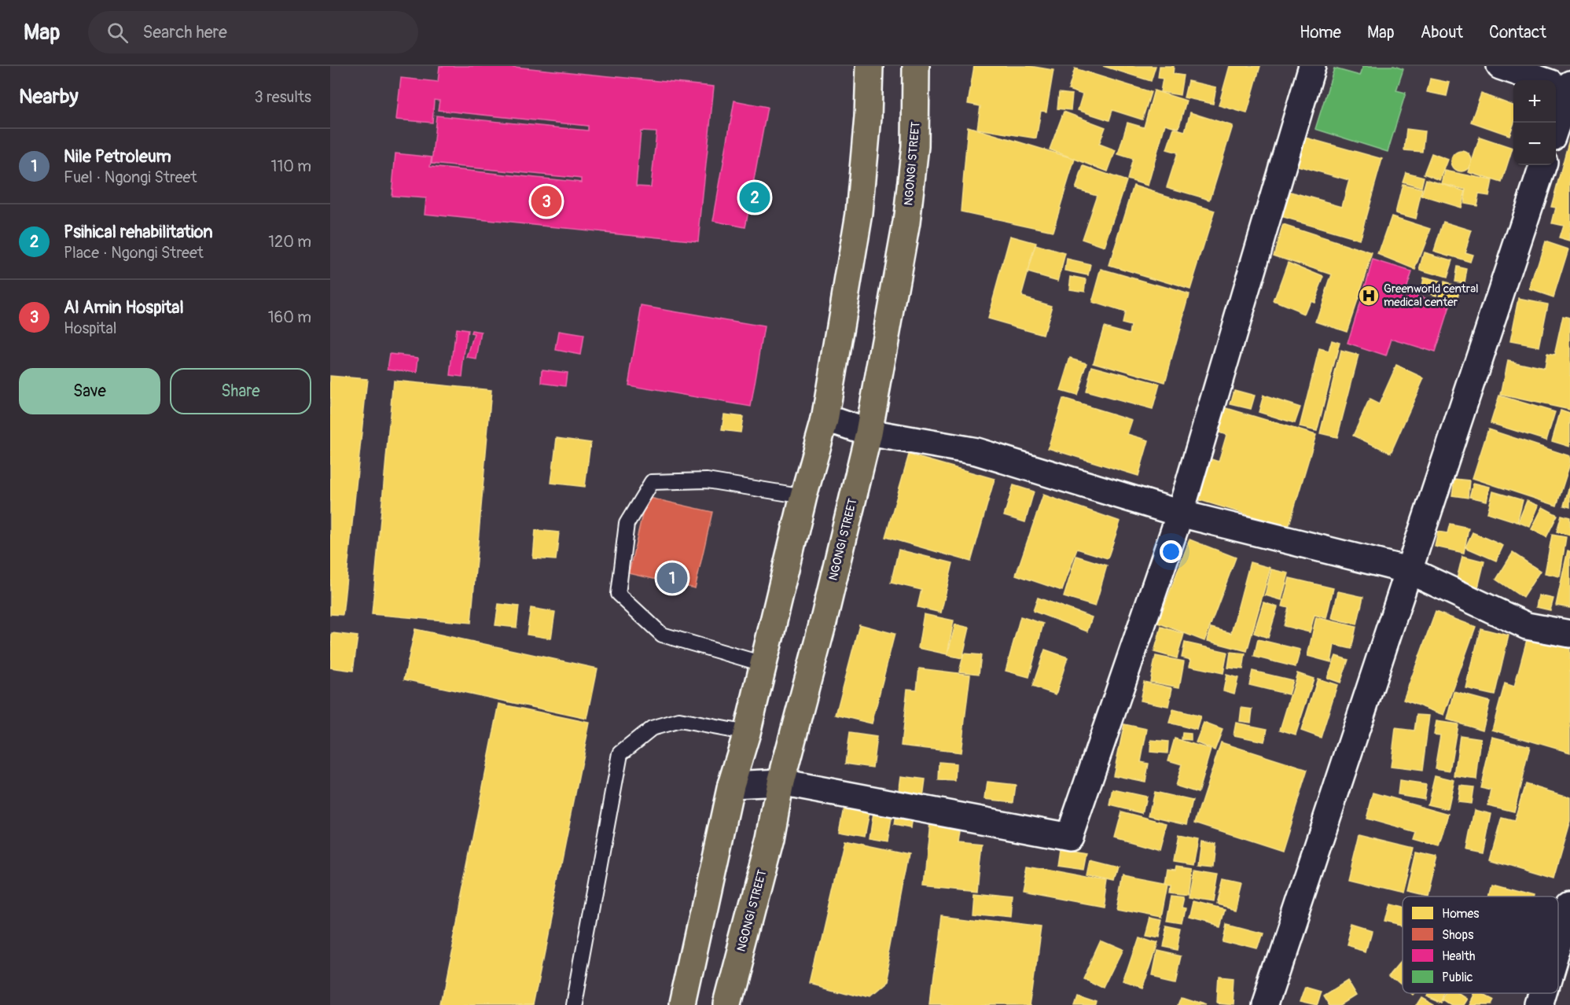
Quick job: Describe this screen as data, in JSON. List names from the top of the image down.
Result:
{
  "streets": {
    "main road": ["NGONGI STREET"]
  },
  "places": {
    "hospital": ["Greenworld central medical center"]
  },
  "legend": [
    "Homes",
    "Shops",
    "Health",
    "Public"
  ],
  "page": {
    "header": "Map",
    "search": "Search here",
    "nav": [
      "Home",
      "Map",
      "About",
      "Contact"
    ],
    "heading": ["Nearby", "3 results"],
    "map_buttons": ["+", "−"],
    "list": [
      {
        "mark": "1",
        "name": "Nile Petroleum",
        "note": "Fuel · Ngongi Street",
        "value": "110 m"
      },
      {
        "mark": "2",
        "name": "Psihical rehabilitation",
        "note": "Place · Ngongi Street",
        "value": "120 m"
      },
      {
        "mark": "3",
        "name": "Al Amin Hospital",
        "note": "Hospital",
        "value": "160 m"
      }
    ],
    "pins": ["2", "3", "1"],
    "buttons": ["Save", "Share"]
  }
}
